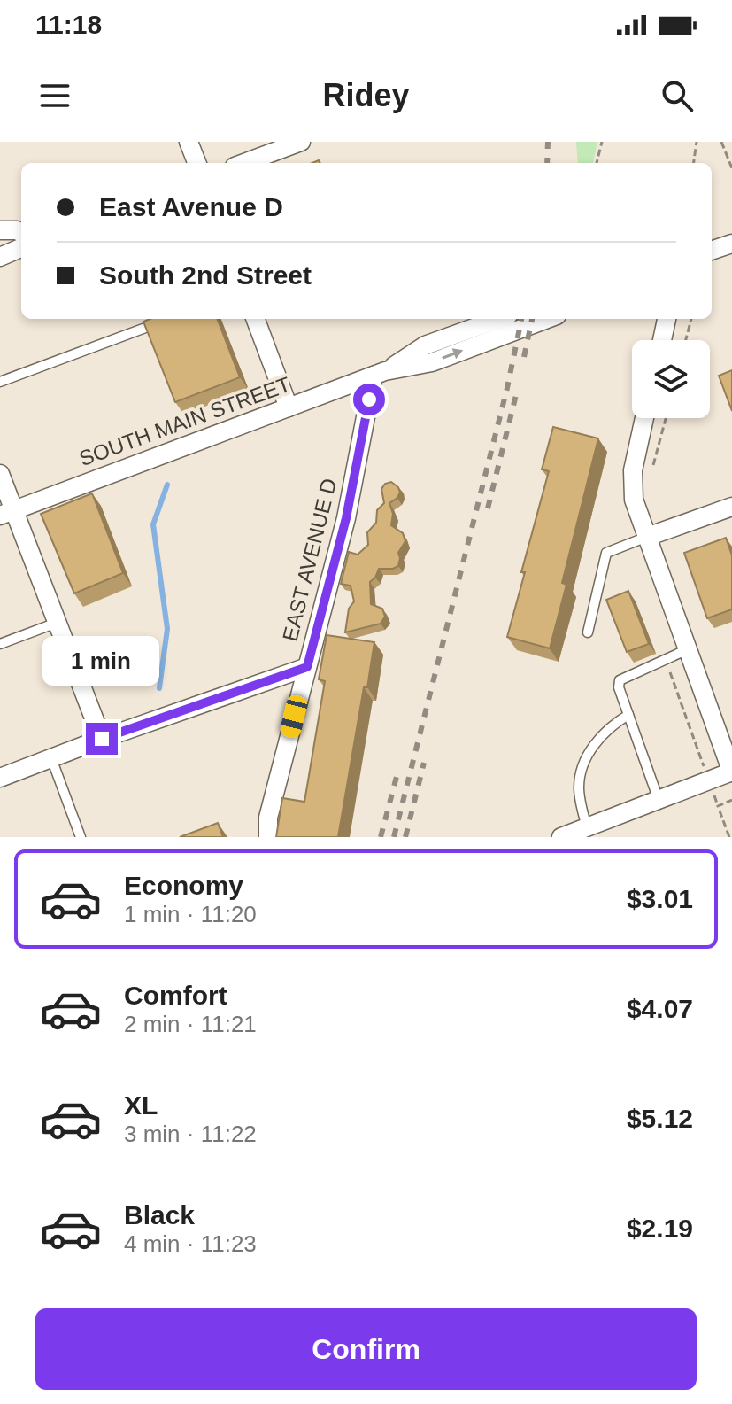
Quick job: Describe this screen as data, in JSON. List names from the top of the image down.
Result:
{
  "streets": {
    "street": ["SOUTH MAIN STREET", "EAST AVENUE D"]
  },
  "crossings": [
    ["SOUTH MAIN STREET", "EAST AVENUE D"]
  ],
  "page": {
    "status": "11:18",
    "header": "Ridey",
    "banner": ["East Avenue D", "South 2nd Street"],
    "bubble": "1 min",
    "list": [
      {
        "name": "Economy",
        "note": "1 min · 11:20",
        "value": "$3.01"
      },
      {
        "name": "Comfort",
        "note": "2 min · 11:21",
        "value": "$4.07"
      },
      {
        "name": "XL",
        "note": "3 min · 11:22",
        "value": "$5.12"
      },
      {
        "name": "Black",
        "note": "4 min · 11:23",
        "value": "$2.19"
      }
    ],
    "buttons": "Confirm"
  }
}
